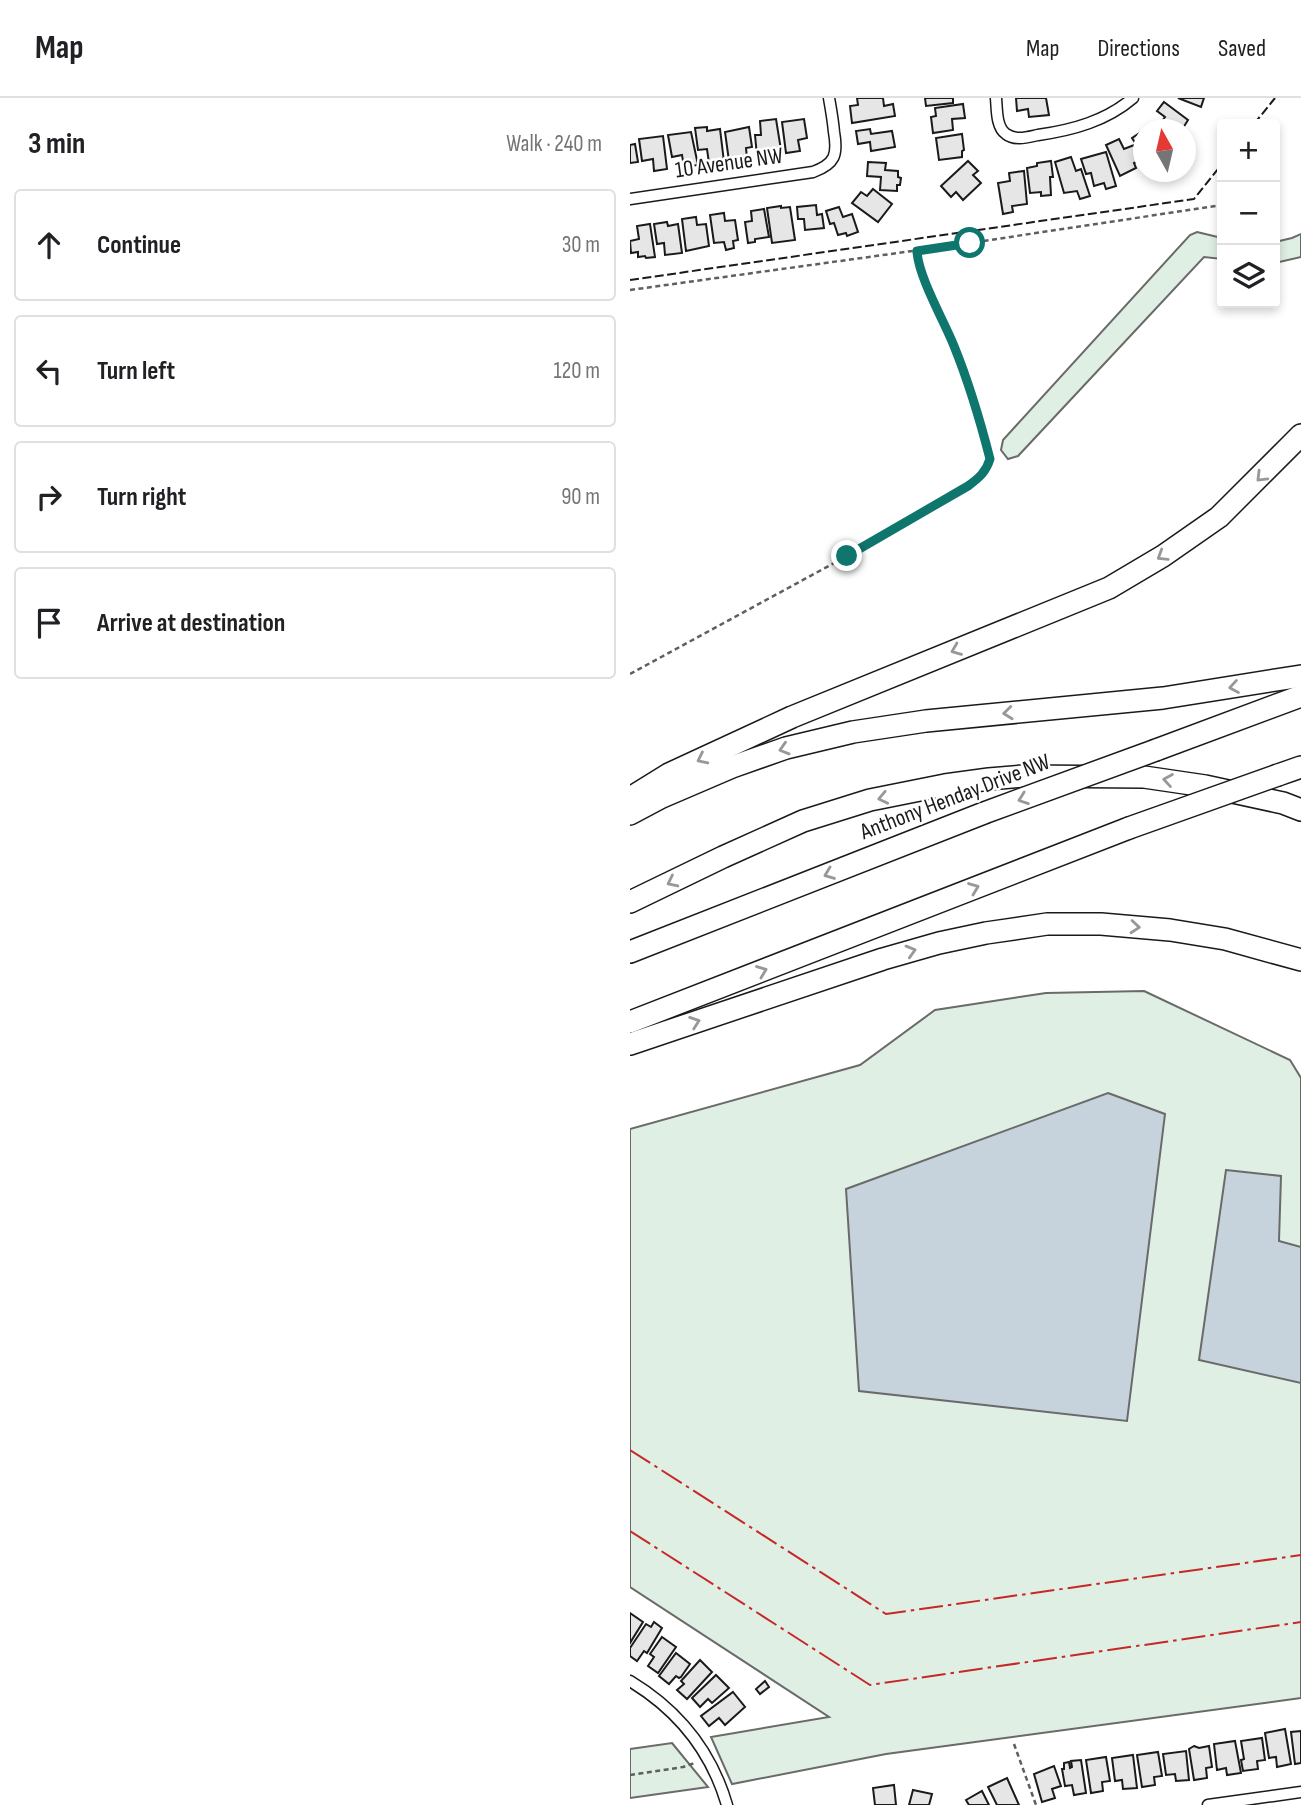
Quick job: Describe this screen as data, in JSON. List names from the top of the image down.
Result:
{
  "streets": {
    "highway": ["Anthony Henday Drive NW"],
    "street": ["10 Avenue NW"]
  },
  "north": "top",
  "page": {
    "header": "Map",
    "nav": ["Map", "Directions", "Saved"],
    "heading": ["3 min", "Walk · 240 m"],
    "map_buttons": ["+", "−"],
    "list": [
      ["Continue", "30 m"],
      ["Turn left", "120 m"],
      ["Turn right", "90 m"],
      "Arrive at destination"
    ]
  }
}
